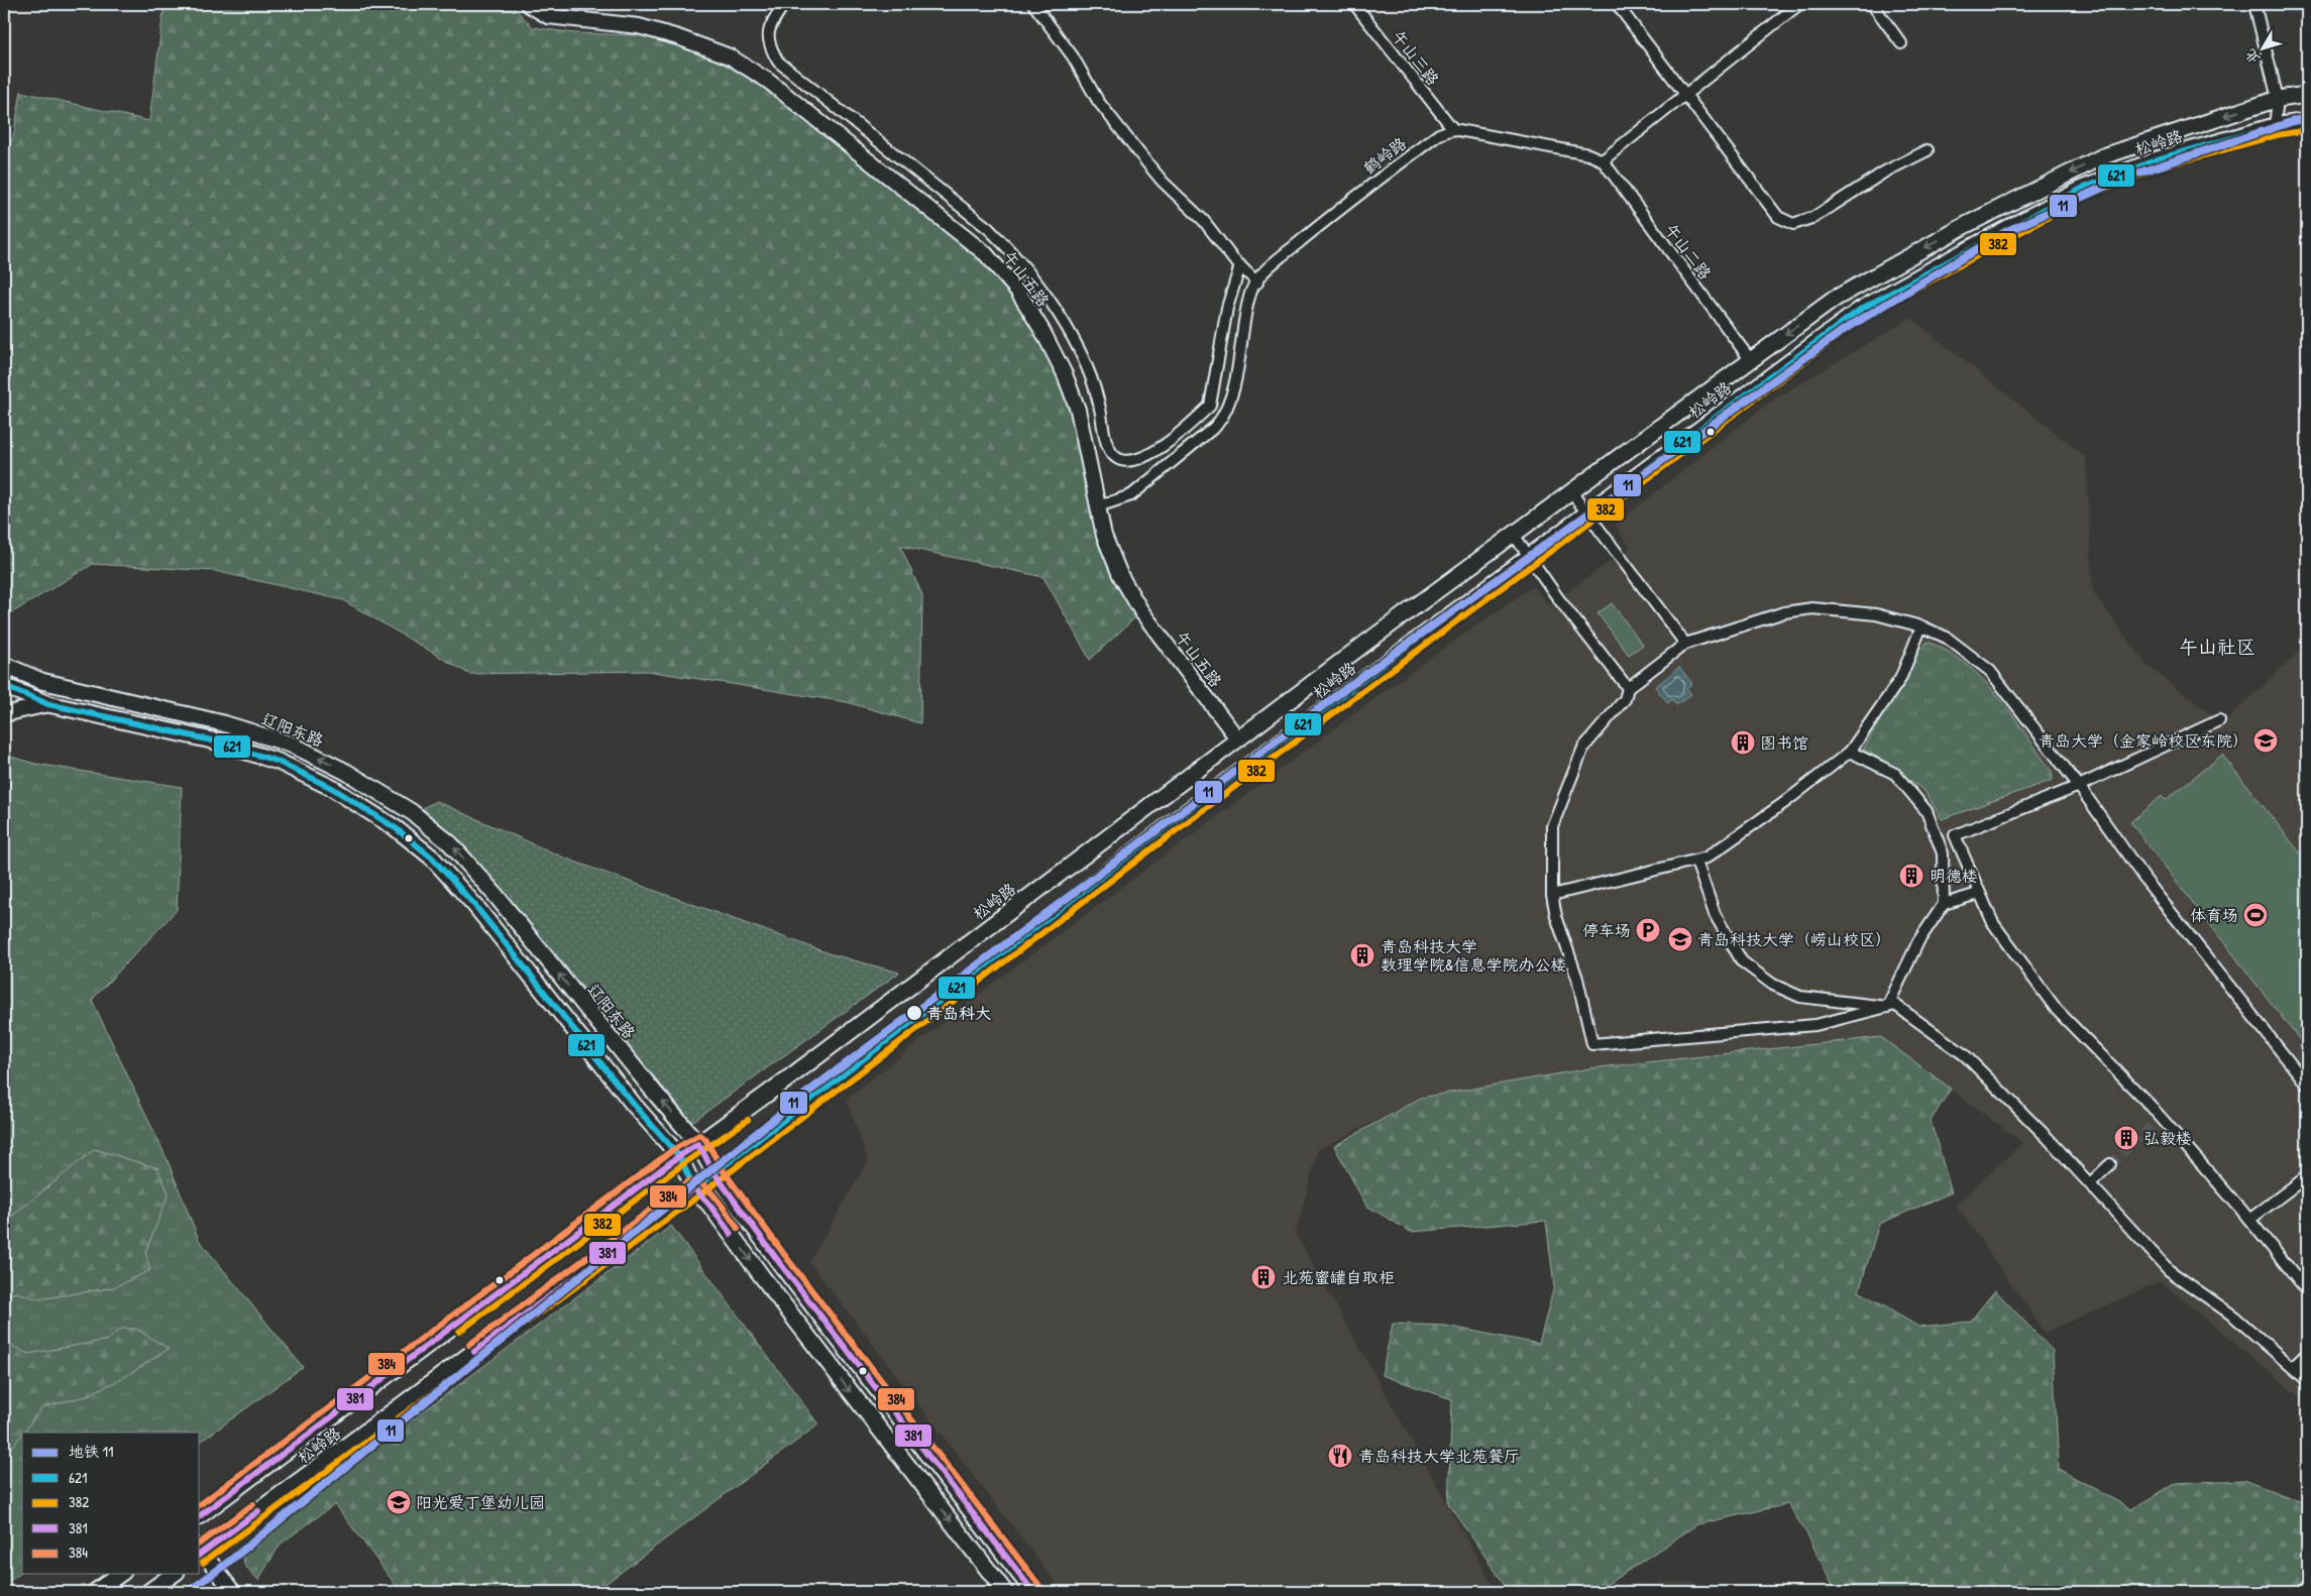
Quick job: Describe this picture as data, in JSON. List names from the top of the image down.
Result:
{
  "streets": {
    "main road": ["松岭路", "辽阳东路"],
    "street": [
      "午山三路",
      "鹤岭路",
      "午山二路",
      "午山五路"
    ]
  },
  "crossings": [
    ["午山三路", "鹤岭路"],
    ["松岭路", "午山二路"],
    ["松岭路", "午山五路"],
    ["松岭路", "辽阳东路"],
    ["鹤岭路", "午山五路"]
  ],
  "districts": ["午山社区"],
  "places": {
    "school or university": ["青岛大学（金家岭校区东院）", "青岛科技大学（崂山校区）", "阳光爱丁堡幼儿园"],
    "building": [
      "图书馆",
      "明德楼",
      "青岛科技大学 数理学院&信息学院办公楼",
      "弘毅楼",
      "北苑蜜罐自取柜"
    ],
    "sports": ["体育场"],
    "parking": ["停车场"],
    "other": ["青岛科大"],
    "restaurant": ["青岛科技大学北苑餐厅"]
  },
  "lines": [
    "metro line 11",
    "transit line 621",
    "transit line 382",
    "transit line 384",
    "transit line 381"
  ],
  "legend": [
    "地铁 11",
    "621",
    "382",
    "381",
    "384"
  ],
  "north": "bottom left"
}
